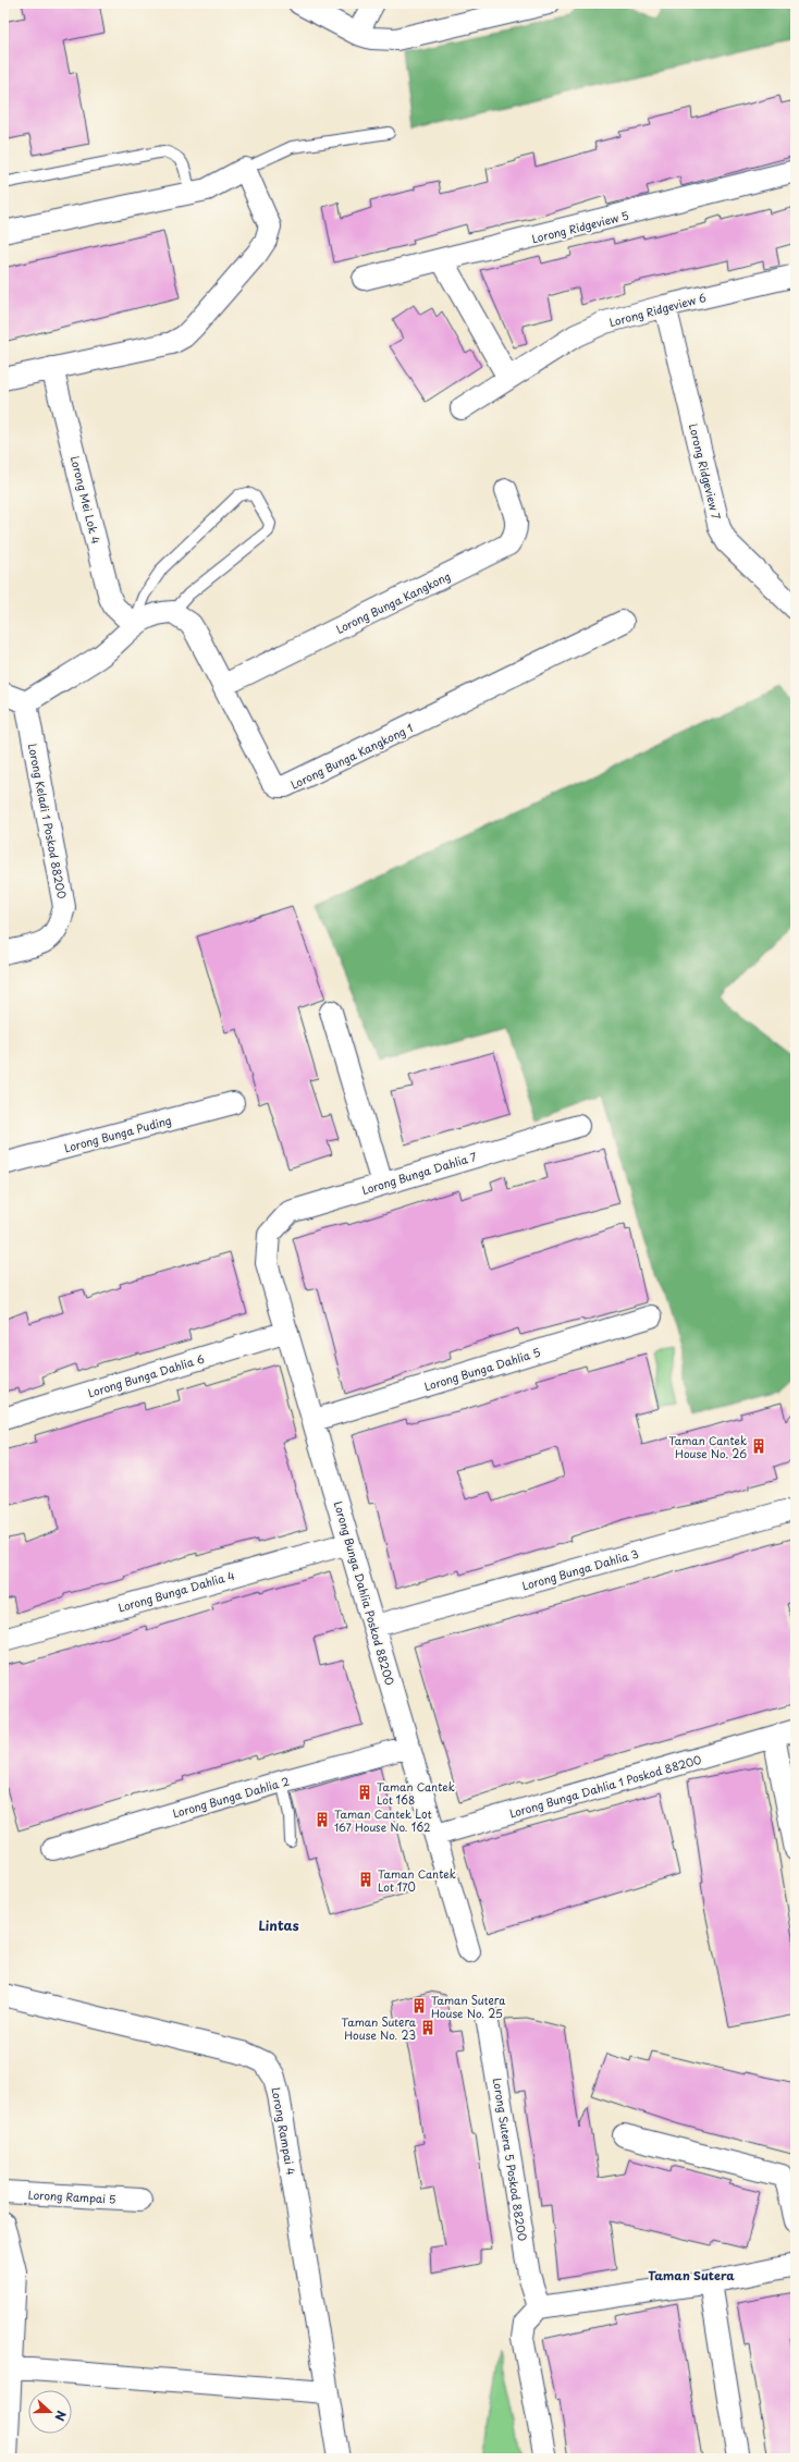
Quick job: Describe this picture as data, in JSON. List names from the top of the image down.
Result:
{
  "streets": {
    "street": [
      "Lorong Ridgeview 5",
      "Lorong Ridgeview 6",
      "Lorong Ridgeview 7",
      "Lorong Mei Lok 4",
      "Lorong Bunga Kangkong",
      "Lorong Bunga Kangkong 1",
      "Lorong Keladi 1 Poskod 88200",
      "Lorong Bunga Puding",
      "Lorong Bunga Dahlia 7",
      "Lorong Bunga Dahlia 5",
      "Lorong Bunga Dahlia 6",
      "Lorong Bunga Dahlia 3",
      "Lorong Bunga Dahlia 4",
      "Lorong Bunga Dahlia Poskod 88200",
      "Lorong Bunga Dahlia 1 Poskod 88200",
      "Lorong Bunga Dahlia 2",
      "Lorong Rampai 4",
      "Lorong Sutera 5 Poskod 88200",
      "Lorong Rampai 5"
    ]
  },
  "crossings": [
    ["Lorong Ridgeview 6", "Lorong Ridgeview 7"],
    ["Lorong Bunga Kangkong", "Lorong Bunga Kangkong 1"],
    ["Lorong Bunga Dahlia 7", "Lorong Bunga Dahlia Poskod 88200"],
    ["Lorong Bunga Dahlia 5", "Lorong Bunga Dahlia Poskod 88200"],
    ["Lorong Bunga Dahlia 6", "Lorong Bunga Dahlia Poskod 88200"],
    ["Lorong Bunga Dahlia 3", "Lorong Bunga Dahlia Poskod 88200"],
    ["Lorong Bunga Dahlia 4", "Lorong Bunga Dahlia Poskod 88200"],
    ["Lorong Bunga Dahlia Poskod 88200", "Lorong Bunga Dahlia 1 Poskod 88200"],
    ["Lorong Bunga Dahlia Poskod 88200", "Lorong Bunga Dahlia 2"]
  ],
  "districts": ["Lintas", "Taman Sutera"],
  "places": {
    "building": [
      "Taman Cantek House No. 26",
      "Taman Cantek Lot 168",
      "Taman Cantek Lot 167 House No. 162",
      "Taman Cantek Lot 170",
      "Taman Sutera House No. 25",
      "Taman Sutera House No. 23"
    ]
  },
  "north": "right"
}
